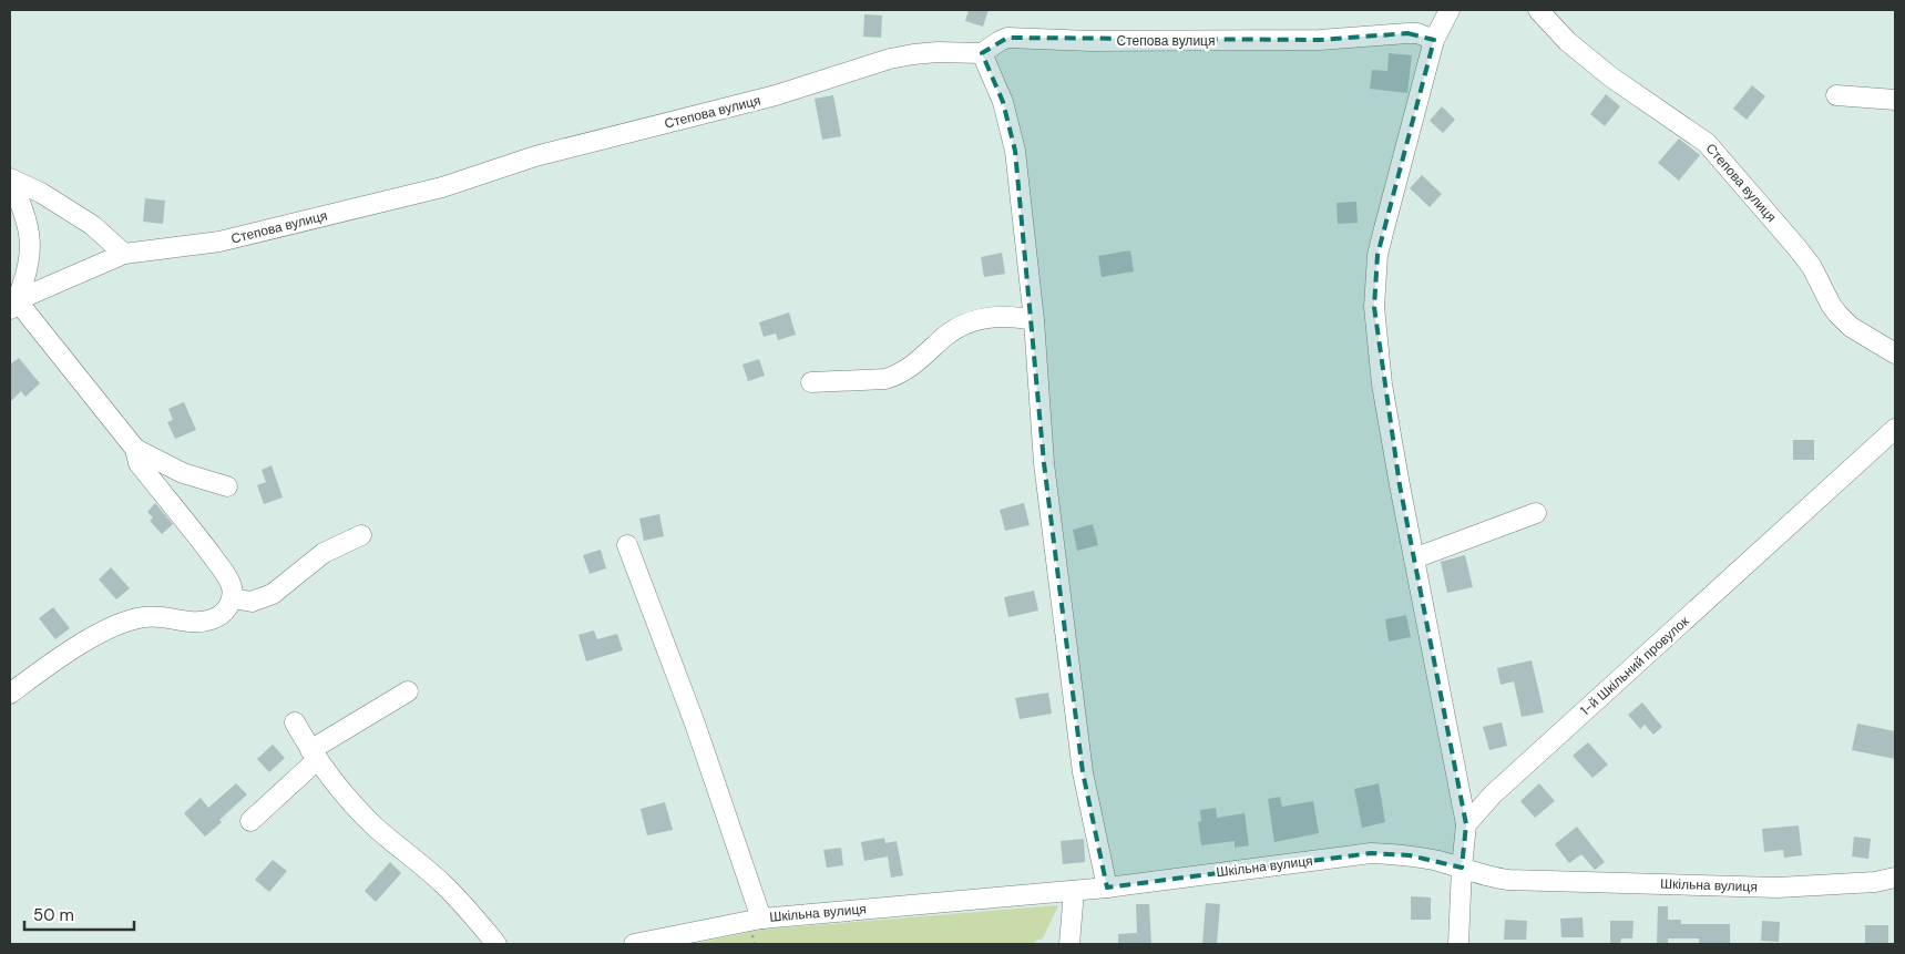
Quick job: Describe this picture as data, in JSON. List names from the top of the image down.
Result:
{
  "streets": {
    "street": ["Степова вулиця", "1-й Шкільний провулок", "Шкільна вулиця"]
  },
  "scale_bar": "50 m"
}
